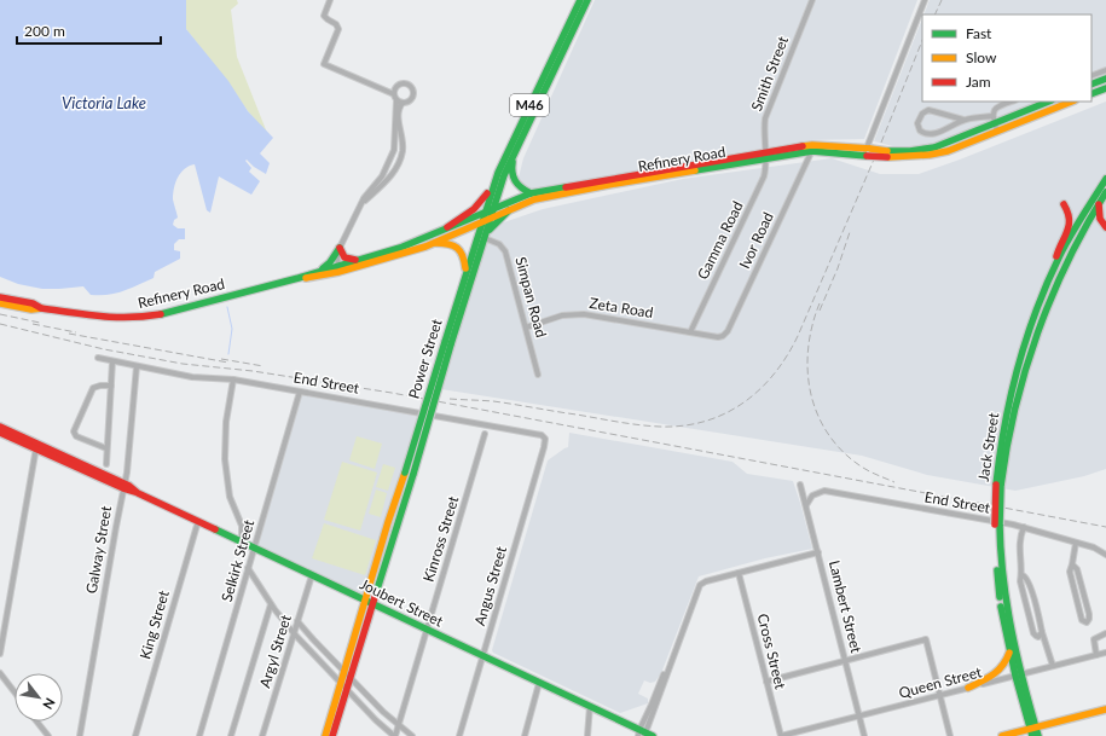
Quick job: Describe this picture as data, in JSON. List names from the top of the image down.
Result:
{
  "streets": {
    "main road": [
      "M46",
      "Refinery Road",
      "Power Street",
      "Jack Street",
      "Joubert Street"
    ],
    "street": [
      "Smith Street",
      "Gamma Road",
      "Ivor Road",
      "Simpan Road",
      "Zeta Road",
      "End Street",
      "Kinross Street",
      "Galway Street",
      "Selkirk Street",
      "Angus Street",
      "Lambert Street",
      "King Street",
      "Argyl Street",
      "Cross Street",
      "Queen Street"
    ]
  },
  "crossings": [
    ["Smith Street", "Refinery Road"],
    ["Smith Street", "Gamma Road"],
    ["Refinery Road", "Gamma Road"],
    ["Refinery Road", "Ivor Road"],
    ["Refinery Road", "Power Street"],
    ["Gamma Road", "Zeta Road"],
    ["Ivor Road", "Zeta Road"],
    ["Simpan Road", "Zeta Road"],
    ["Simpan Road", "Power Street"],
    ["Power Street", "Joubert Street"],
    ["End Street", "Galway Street"],
    ["End Street", "Selkirk Street"],
    ["End Street", "Angus Street"],
    ["End Street", "Lambert Street"],
    ["Jack Street", "Queen Street"],
    ["Kinross Street", "Joubert Street"],
    ["Galway Street", "Joubert Street"],
    ["Selkirk Street", "Joubert Street"],
    ["Angus Street", "Joubert Street"],
    ["Joubert Street", "King Street"],
    ["Joubert Street", "Argyl Street"],
    ["Lambert Street", "Queen Street"],
    ["Cross Street", "Queen Street"]
  ],
  "water": ["Victoria Lake"],
  "legend": ["Fast", "Slow", "Jam"],
  "scale_bar": "200 m",
  "north": "bottom right"
}
